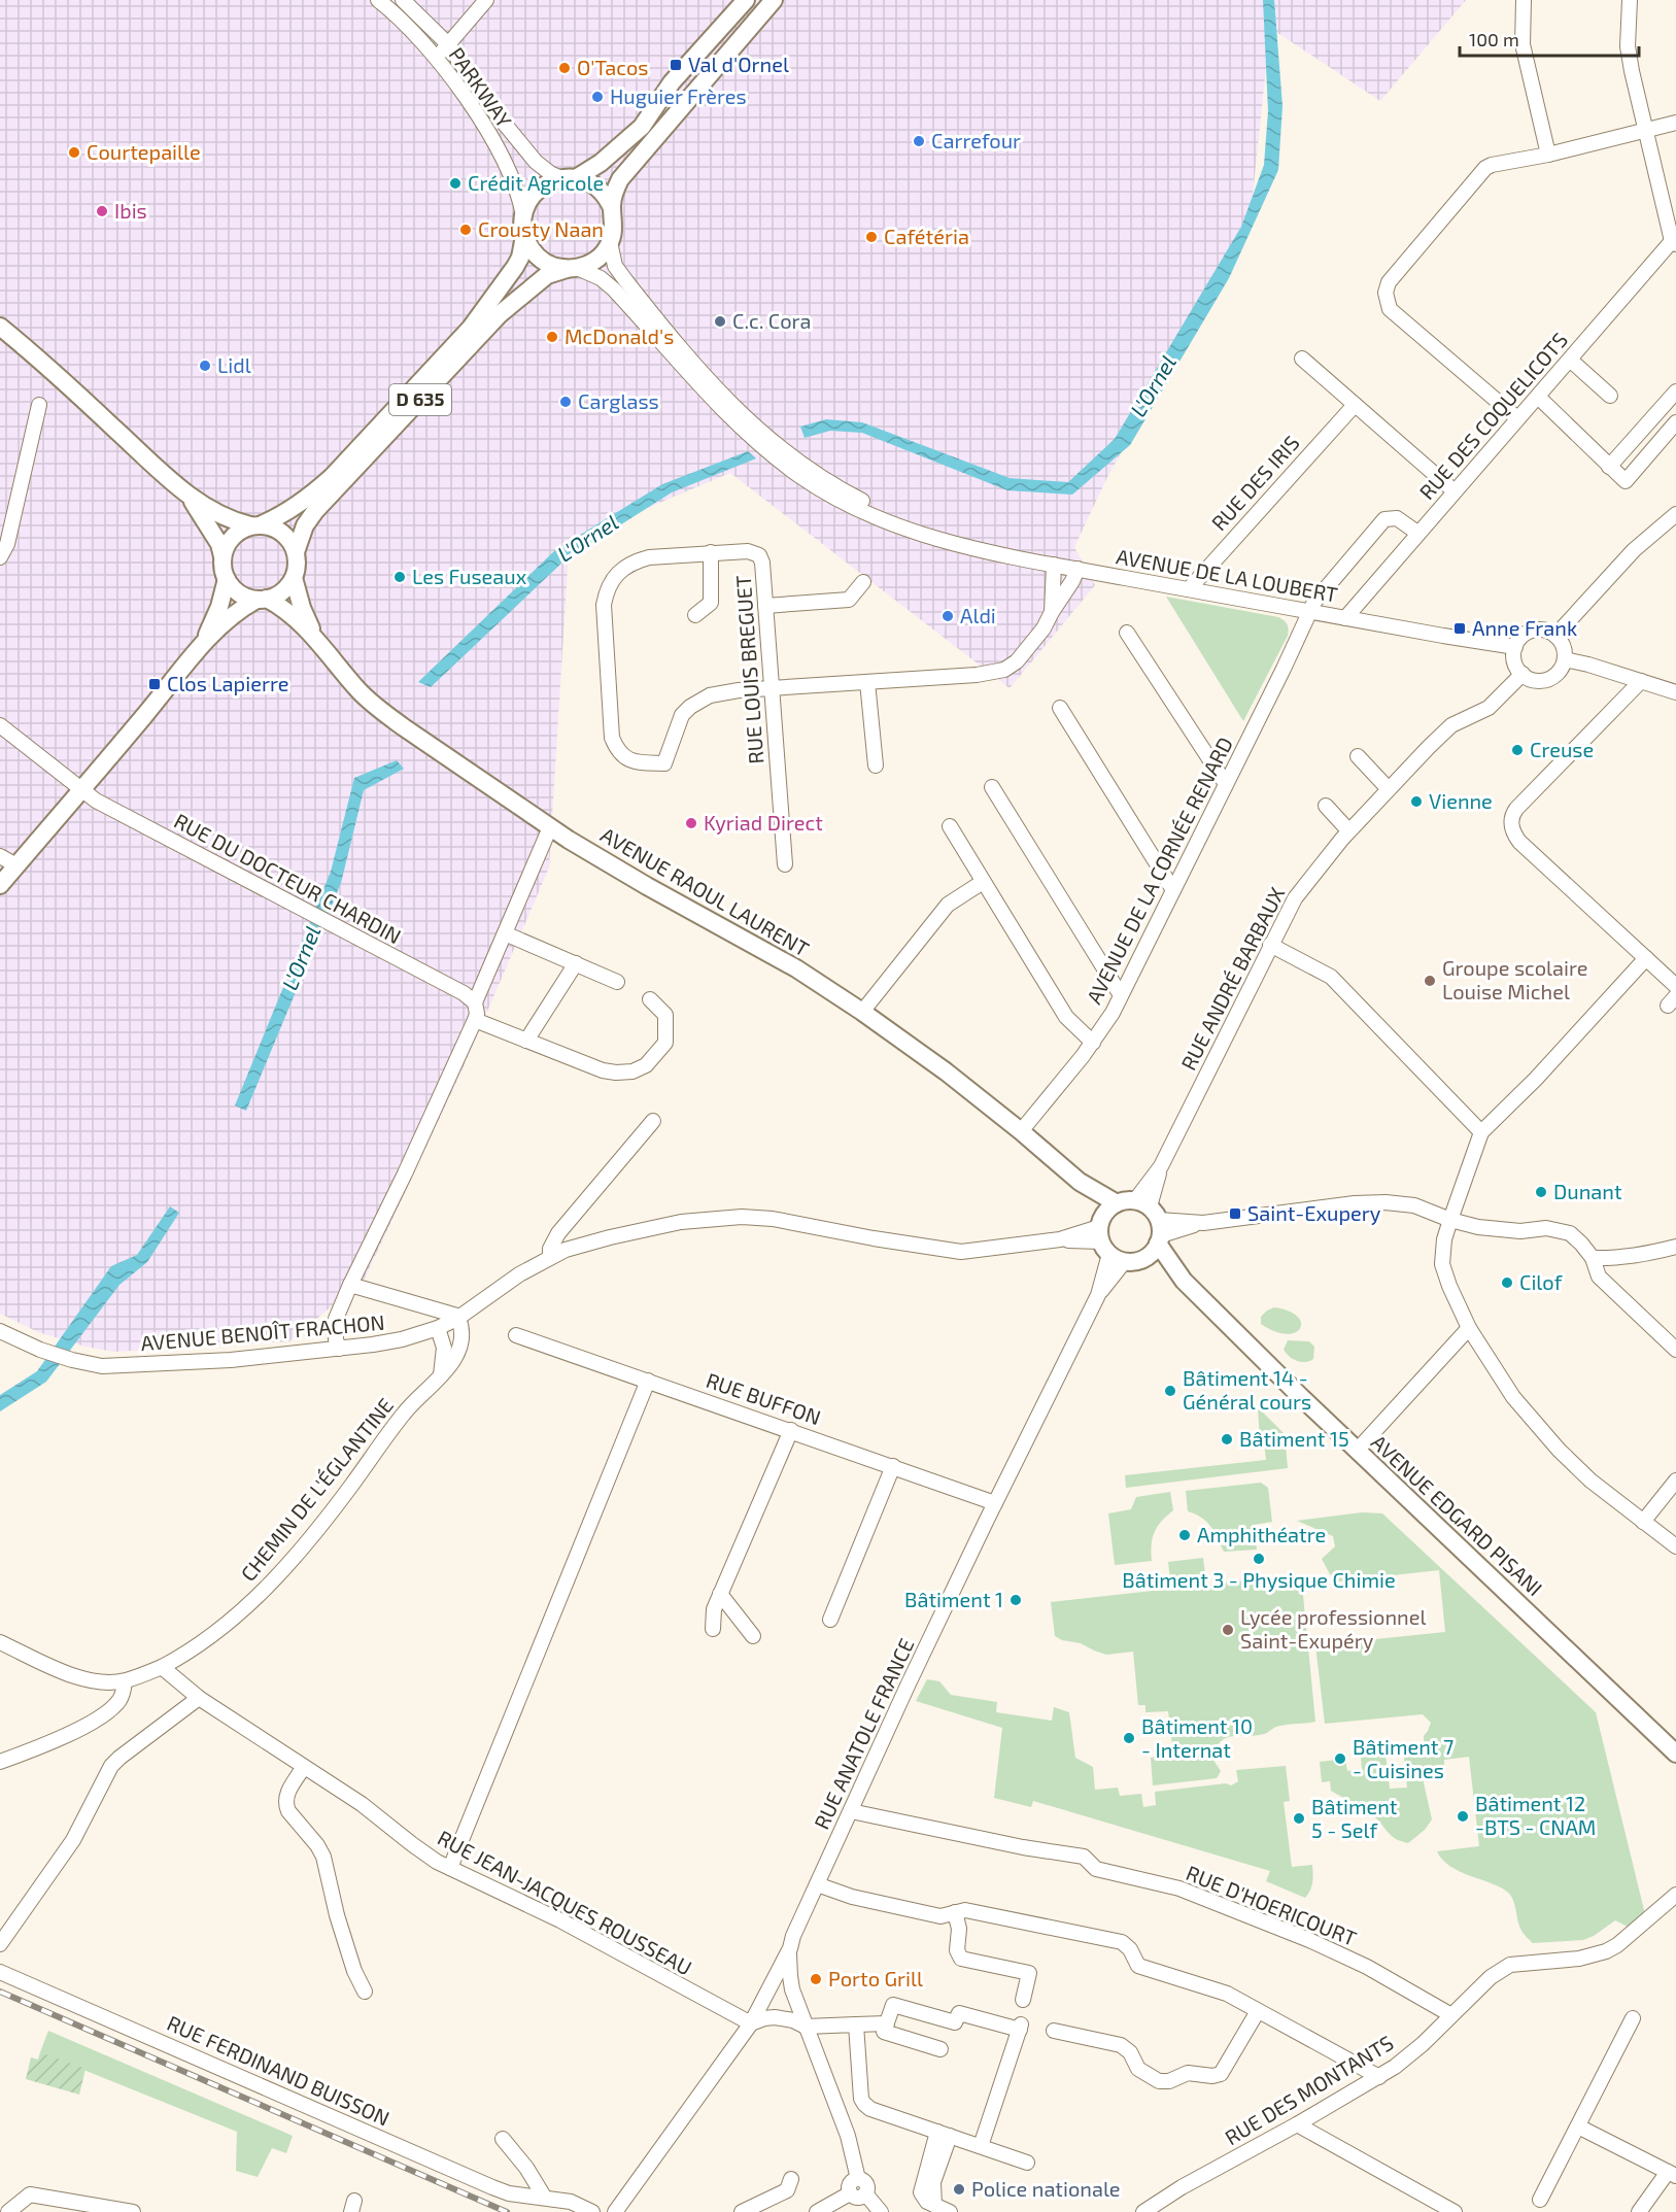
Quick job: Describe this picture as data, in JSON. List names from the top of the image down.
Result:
{
  "streets": {
    "main road": ["D 635", "AVENUE RAOUL LAURENT", "AVENUE EDGARD PISANI"],
    "street": [
      "PARKWAY",
      "RUE DES COQUELICOTS",
      "RUE DES IRIS",
      "AVENUE DE LA LOUBERT",
      "RUE LOUIS BREGUET",
      "AVENUE DE LA CORNÉE RENARD",
      "RUE DU DOCTEUR CHARDIN",
      "RUE ANDRÉ BARBAUX",
      "AVENUE BENOÎT FRACHON",
      "RUE BUFFON",
      "CHEMIN DE L'ÉGLANTINE",
      "RUE ANATOLE FRANCE",
      "RUE JEAN-JACQUES ROUSSEAU",
      "RUE D'HOERICOURT",
      "RUE FERDINAND BUISSON",
      "RUE DES MONTANTS"
    ]
  },
  "crossings": [
    ["PARKWAY", "D 635"],
    ["PARKWAY", "AVENUE DE LA LOUBERT"],
    ["D 635", "AVENUE DE LA LOUBERT"],
    ["D 635", "AVENUE RAOUL LAURENT"],
    ["RUE DES COQUELICOTS", "AVENUE DE LA LOUBERT"],
    ["RUE DES COQUELICOTS", "AVENUE DE LA CORNÉE RENARD"],
    ["RUE DES IRIS", "AVENUE DE LA LOUBERT"],
    ["AVENUE DE LA LOUBERT", "AVENUE DE LA CORNÉE RENARD"],
    ["AVENUE DE LA LOUBERT", "RUE ANDRÉ BARBAUX"],
    ["AVENUE DE LA CORNÉE RENARD", "AVENUE RAOUL LAURENT"],
    ["AVENUE RAOUL LAURENT", "AVENUE BENOÎT FRACHON"],
    ["AVENUE RAOUL LAURENT", "RUE ANATOLE FRANCE"],
    ["RUE ANDRÉ BARBAUX", "AVENUE EDGARD PISANI"],
    ["AVENUE BENOÎT FRACHON", "CHEMIN DE L'ÉGLANTINE"],
    ["AVENUE BENOÎT FRACHON", "RUE ANATOLE FRANCE"],
    ["RUE BUFFON", "RUE ANATOLE FRANCE"],
    ["CHEMIN DE L'ÉGLANTINE", "RUE JEAN-JACQUES ROUSSEAU"],
    ["RUE ANATOLE FRANCE", "RUE JEAN-JACQUES ROUSSEAU"],
    ["RUE ANATOLE FRANCE", "RUE D'HOERICOURT"],
    ["RUE D'HOERICOURT", "RUE DES MONTANTS"]
  ],
  "water": ["L'Ornel"],
  "places": {
    "transit": [
      "Val d'Ornel",
      "Anne Frank",
      "Clos Lapierre",
      "Saint-Exupery"
    ],
    "other": [
      "O'Tacos",
      "Huguier Frères",
      "Carrefour",
      "Courtepaille",
      "Crédit Agricole",
      "Ibis",
      "Crousty Naan",
      "Cafétéria",
      "C.c. Cora",
      "McDonald's",
      "Lidl",
      "Carglass",
      "Les Fuseaux",
      "Aldi",
      "Creuse",
      "Vienne",
      "Kyriad Direct",
      "Groupe scolaire Louise Michel",
      "Dunant",
      "Cilof",
      "Bâtiment 14 - Général cours",
      "Bâtiment 15",
      "Amphithéatre",
      "Bâtiment 3 - Physique Chimie",
      "Bâtiment 1",
      "Lycée professionnel Saint-Exupéry",
      "Bâtiment 10 - Internat",
      "Bâtiment 7 - Cuisines",
      "Bâtiment 12 -BTS - CNAM",
      "Bâtiment 5 - Self",
      "Porto Grill",
      "Police nationale"
    ]
  },
  "scale_bar": "100 m"
}
